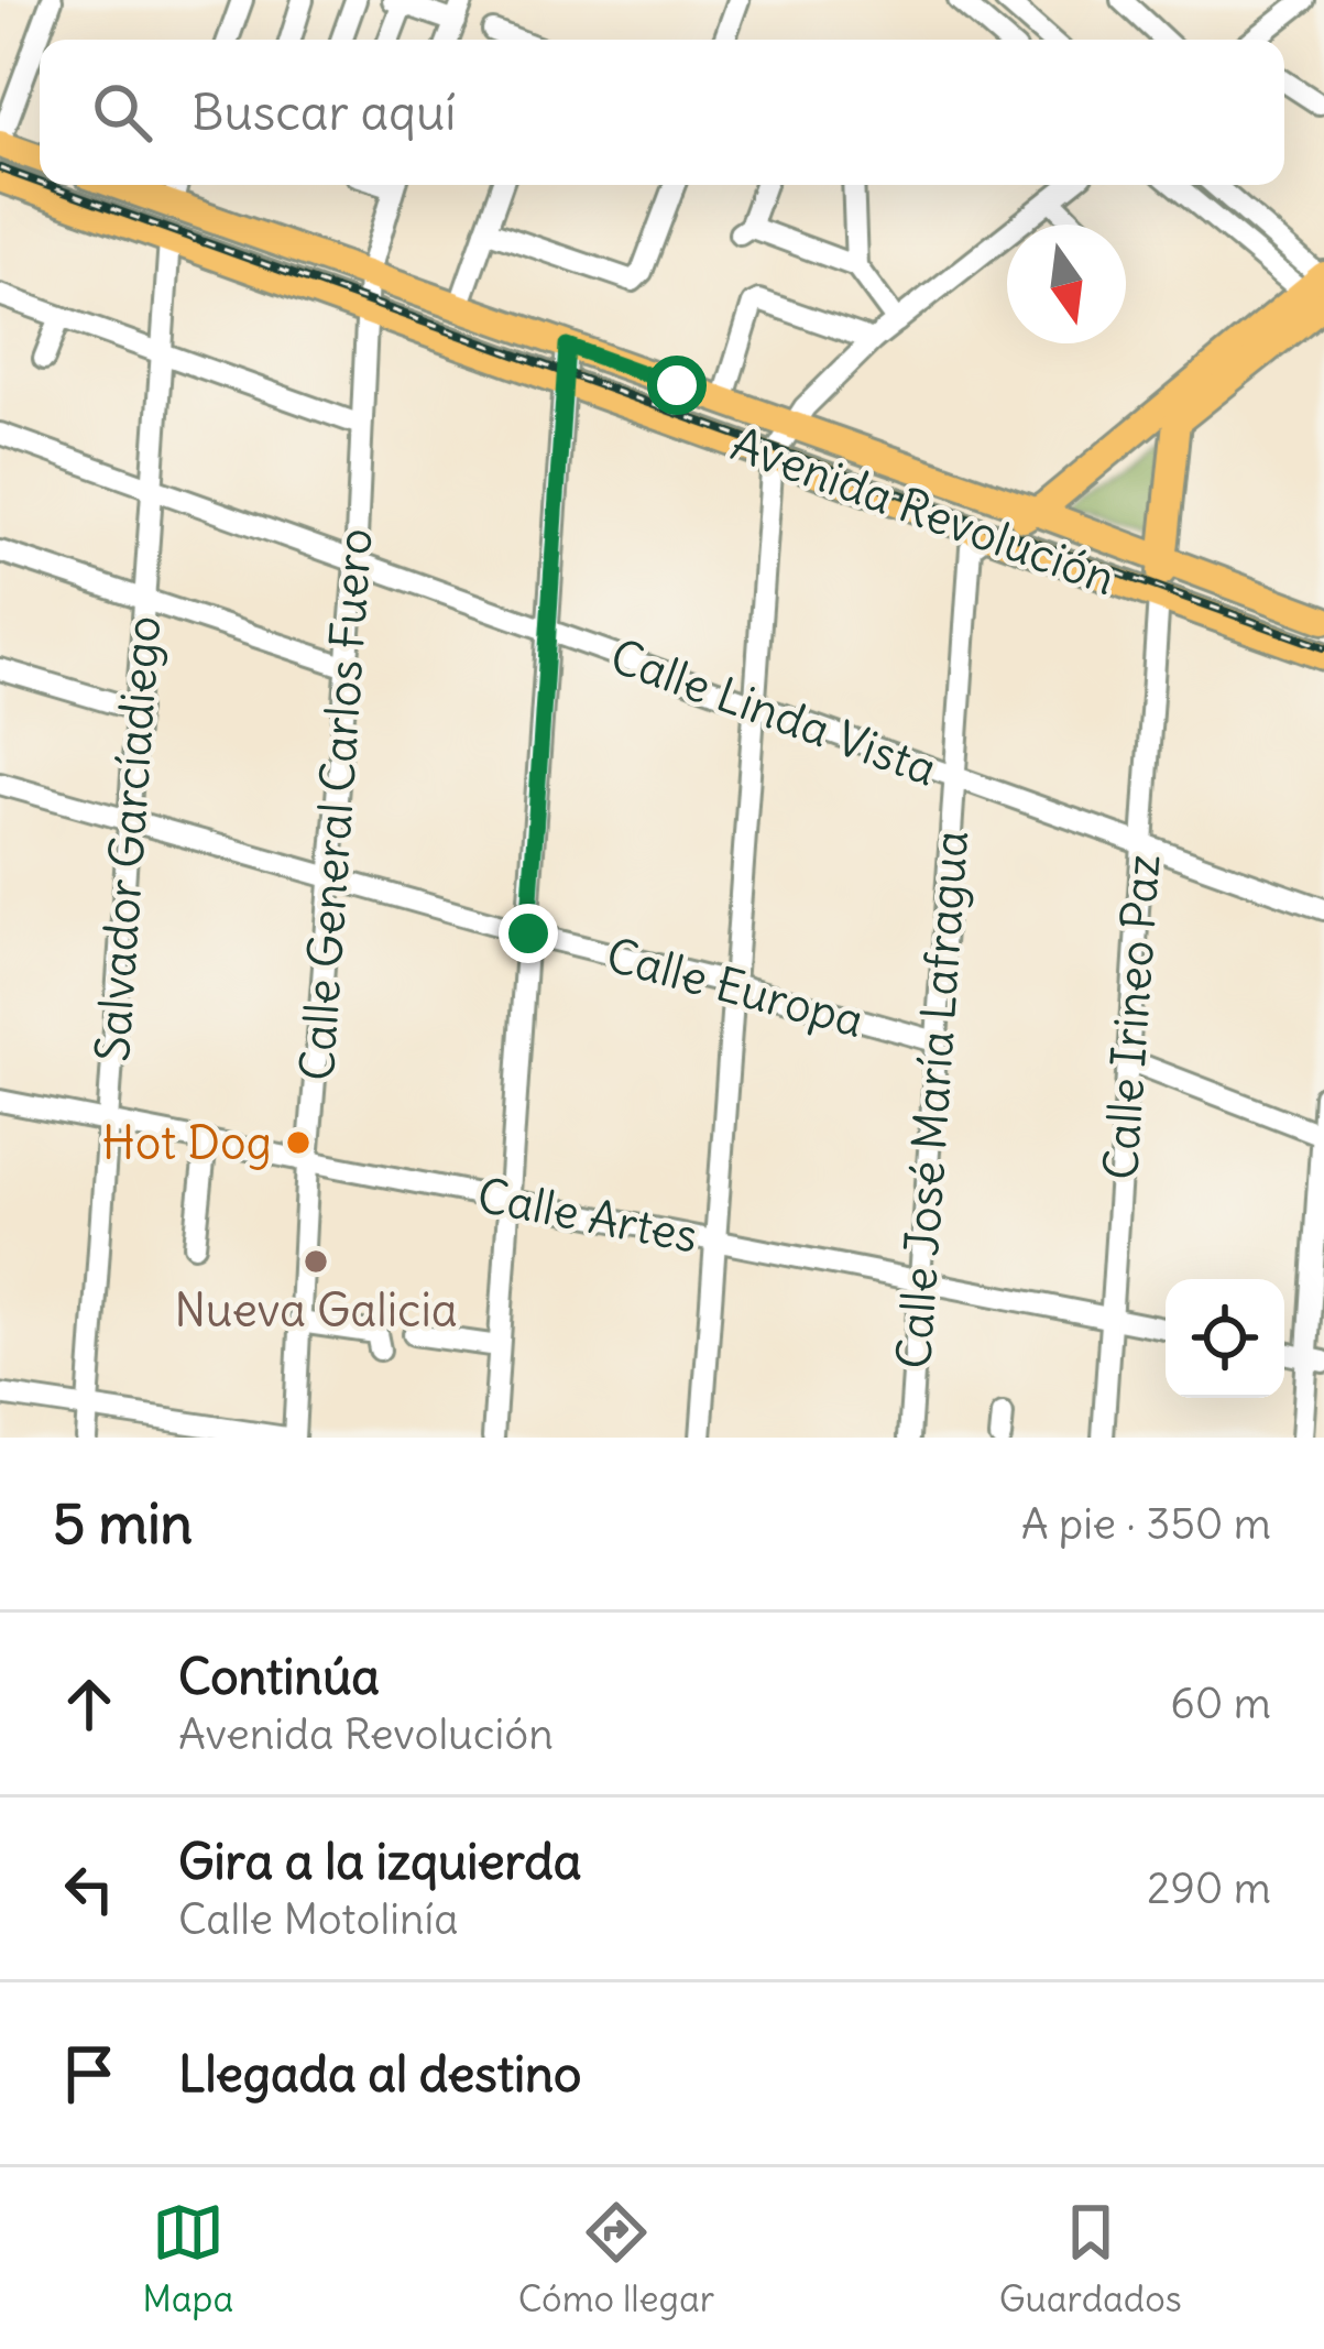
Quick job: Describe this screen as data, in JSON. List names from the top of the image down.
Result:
{
  "streets": {
    "main road": ["Avenida Revolución"],
    "street": [
      "Calle Linda Vista",
      "Calle General Carlos Fuero",
      "Salvador Garcíadiego",
      "Calle Europa",
      "Calle Irineo Paz",
      "Calle José María Lafragua",
      "Calle Artes"
    ]
  },
  "crossings": [
    ["Avenida Revolución", "Calle General Carlos Fuero"],
    ["Avenida Revolución", "Salvador Garcíadiego"],
    ["Avenida Revolución", "Calle Irineo Paz"],
    ["Avenida Revolución", "Calle José María Lafragua"],
    ["Calle Linda Vista", "Calle General Carlos Fuero"],
    ["Calle Linda Vista", "Salvador Garcíadiego"],
    ["Calle Linda Vista", "Calle Irineo Paz"],
    ["Calle Linda Vista", "Calle José María Lafragua"],
    ["Calle General Carlos Fuero", "Calle Europa"],
    ["Calle General Carlos Fuero", "Calle Artes"],
    ["Salvador Garcíadiego", "Calle Europa"],
    ["Salvador Garcíadiego", "Calle Artes"],
    ["Calle Europa", "Calle José María Lafragua"],
    ["Calle Irineo Paz", "Calle Artes"],
    ["Calle José María Lafragua", "Calle Artes"]
  ],
  "places": ["Hot Dog", "Nueva Galicia"],
  "north": "bottom",
  "page": {
    "search": "Buscar aquí",
    "heading": ["5 min", "A pie · 350 m"],
    "list": [
      ["Continúa", "Avenida Revolución", "60 m"],
      ["Gira a la izquierda", "Calle Motolinía", "290 m"],
      "Llegada al destino"
    ],
    "nav": ["Mapa", "Cómo llegar", "Guardados"]
  }
}
